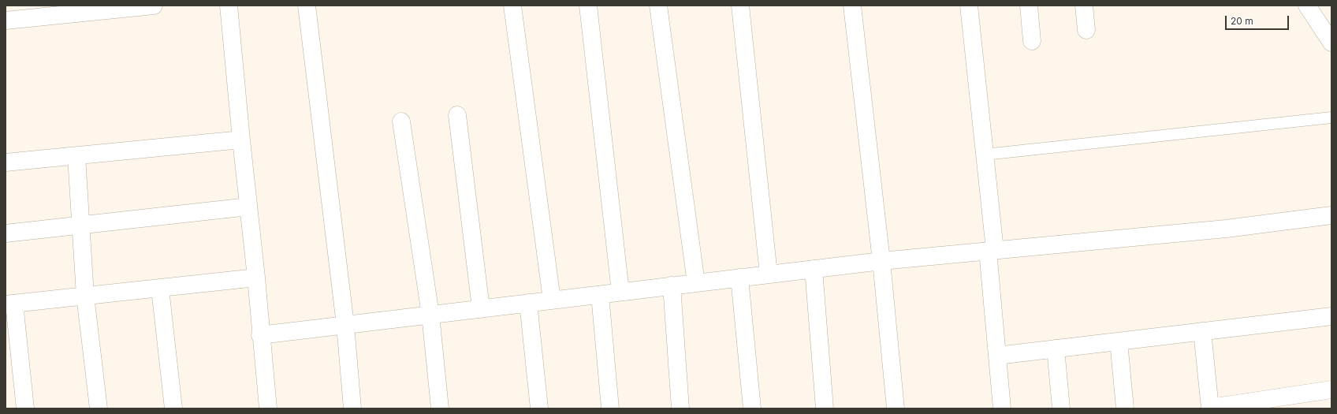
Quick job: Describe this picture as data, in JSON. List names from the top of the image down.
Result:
{
  "scale_bar": "20 m"
}
